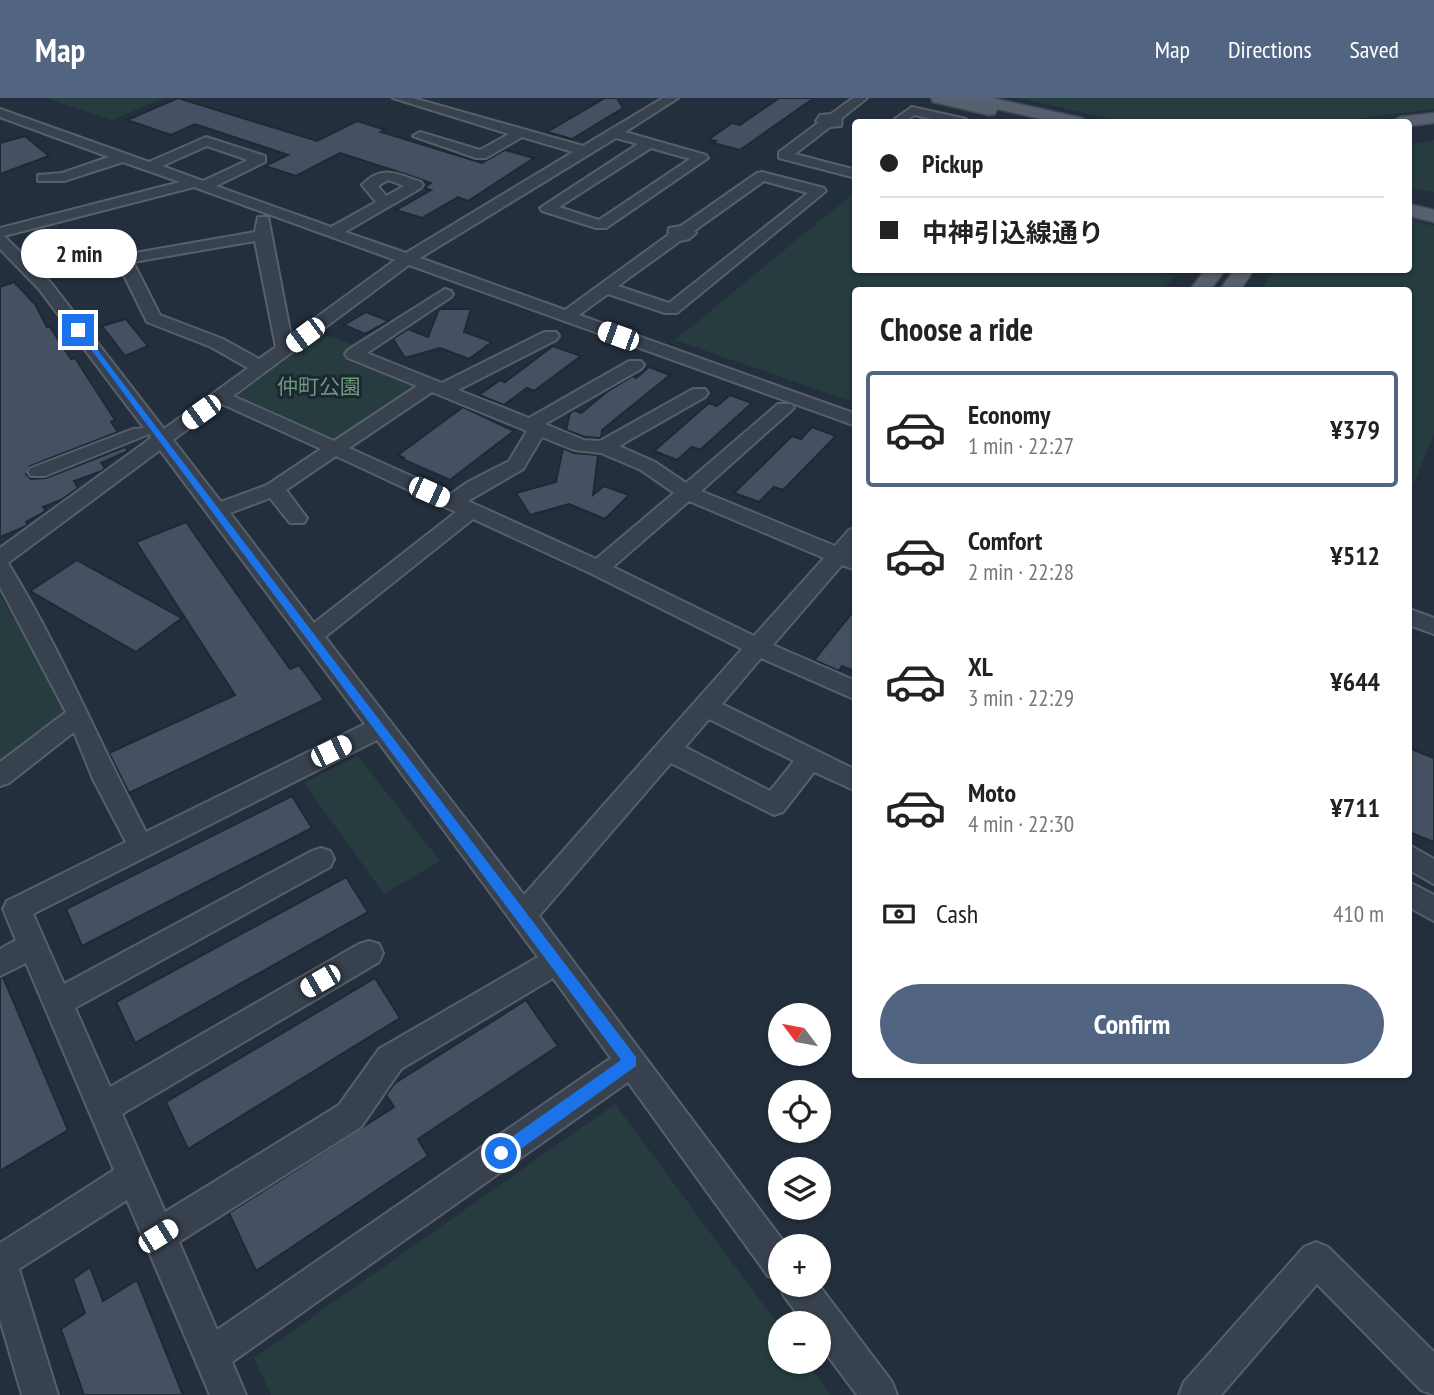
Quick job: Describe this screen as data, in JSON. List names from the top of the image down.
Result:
{
  "parks": ["仲町公園"],
  "north": "top left",
  "page": {
    "header": "Map",
    "nav": ["Map", "Directions", "Saved"],
    "banner": ["Pickup", "中神引込線通り"],
    "bubble": "2 min",
    "heading": "Choose a ride",
    "list": [
      {
        "name": "Economy",
        "note": "1 min · 22:27",
        "value": "¥379"
      },
      {
        "name": "Comfort",
        "note": "2 min · 22:28",
        "value": "¥512"
      },
      {
        "name": "XL",
        "note": "3 min · 22:29",
        "value": "¥644"
      },
      {
        "name": "Moto",
        "note": "4 min · 22:30",
        "value": "¥711"
      }
    ],
    "pay": ["Cash", "410 m"],
    "buttons": "Confirm",
    "map_buttons": ["+", "−"]
  }
}
